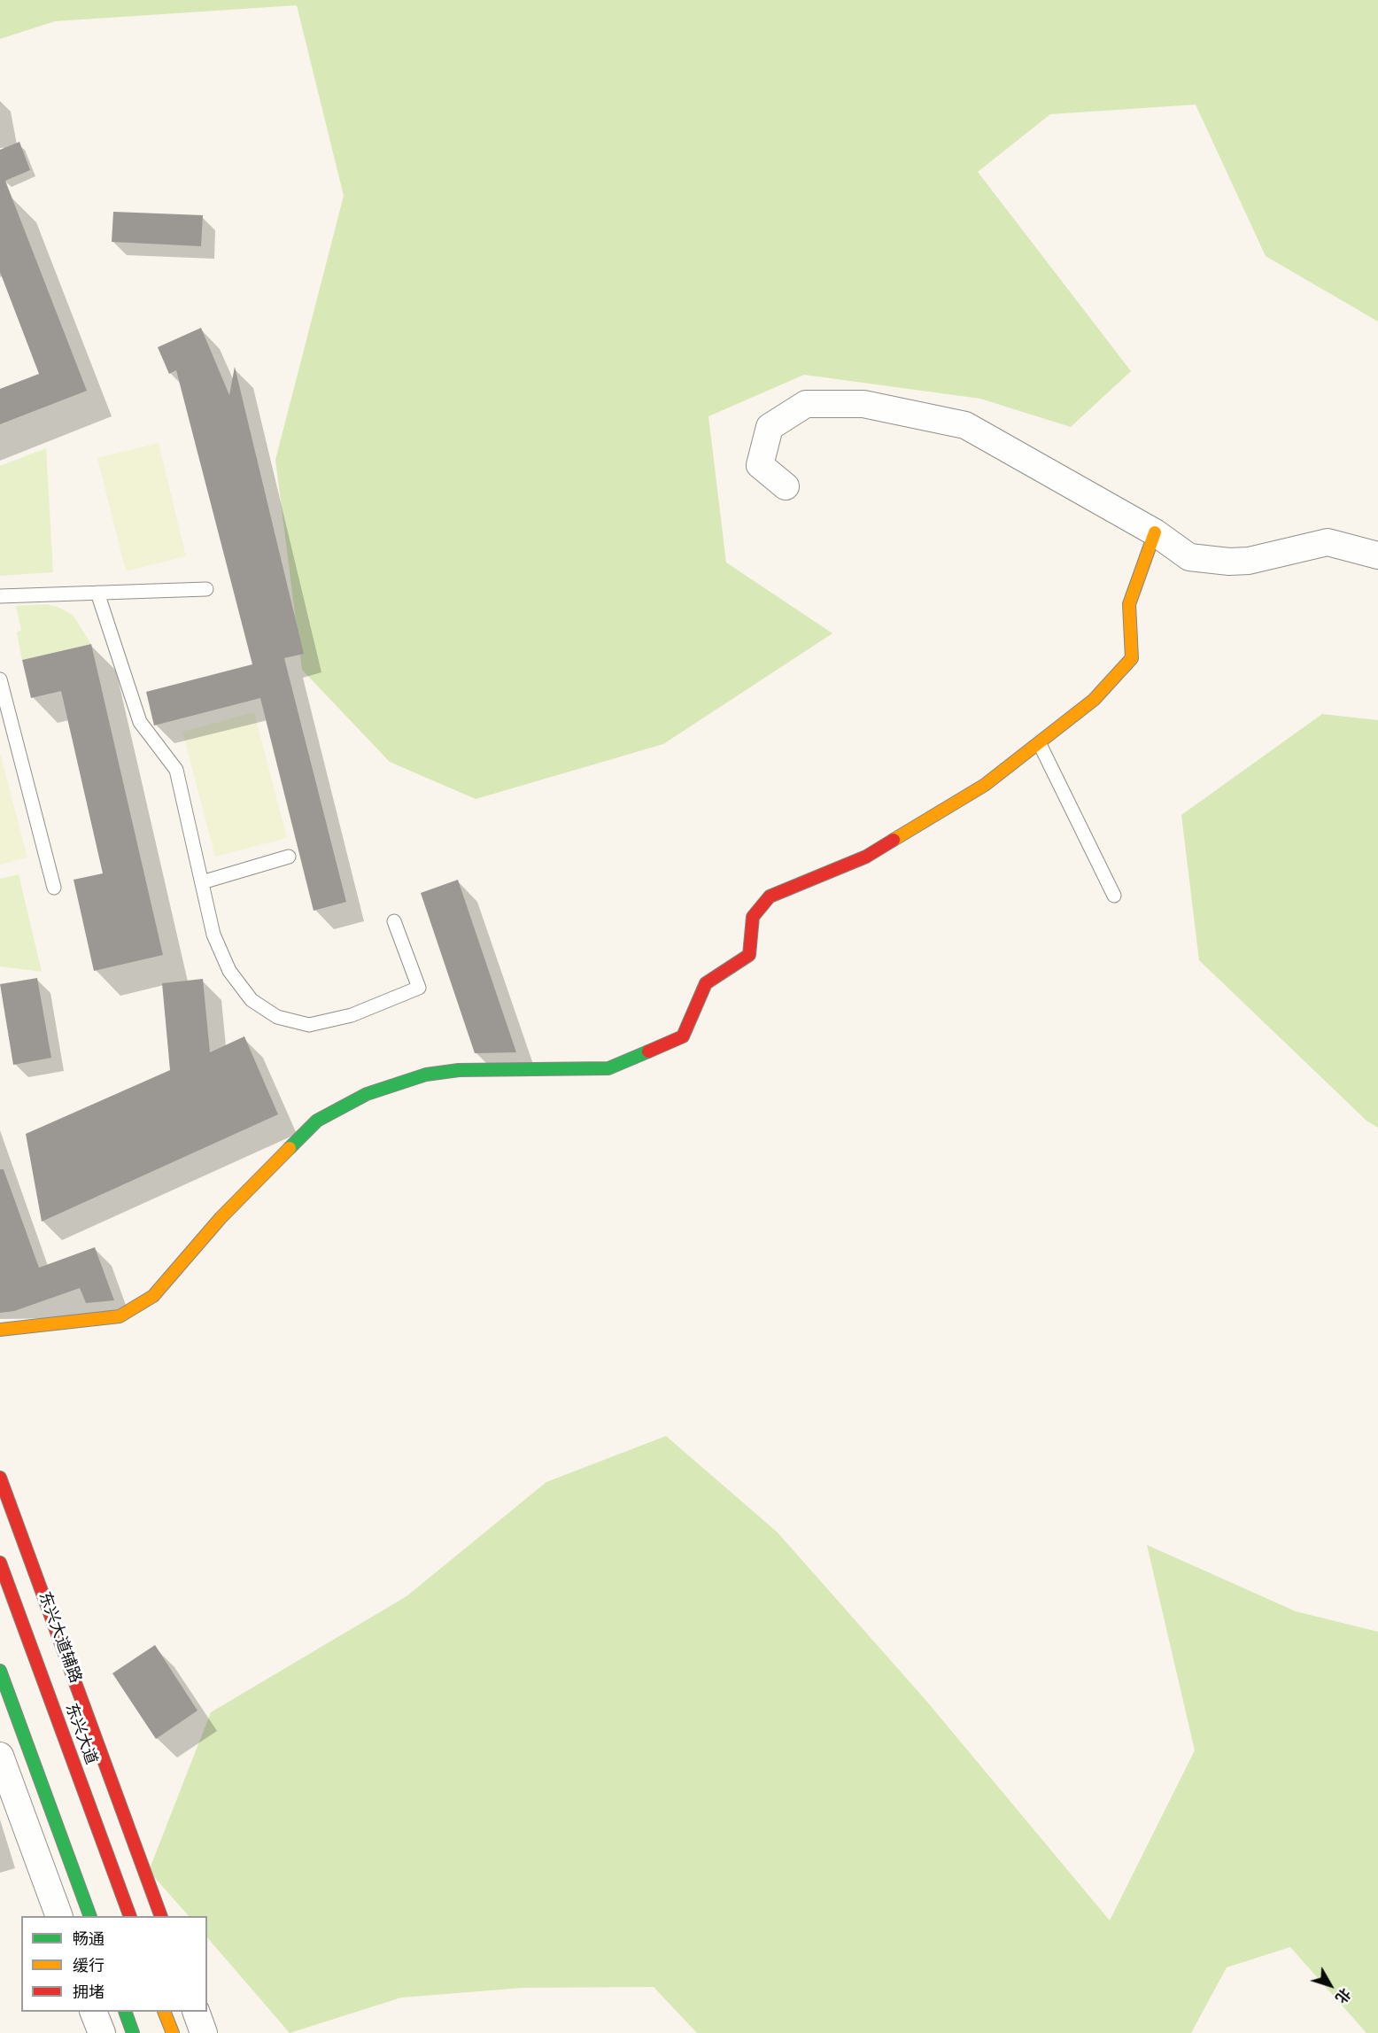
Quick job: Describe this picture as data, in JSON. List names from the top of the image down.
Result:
{
  "streets": {
    "street": ["东兴大道辅路", "东兴大道"]
  },
  "legend": ["畅通", "缓行", "拥堵"],
  "north": "bottom right"
}
